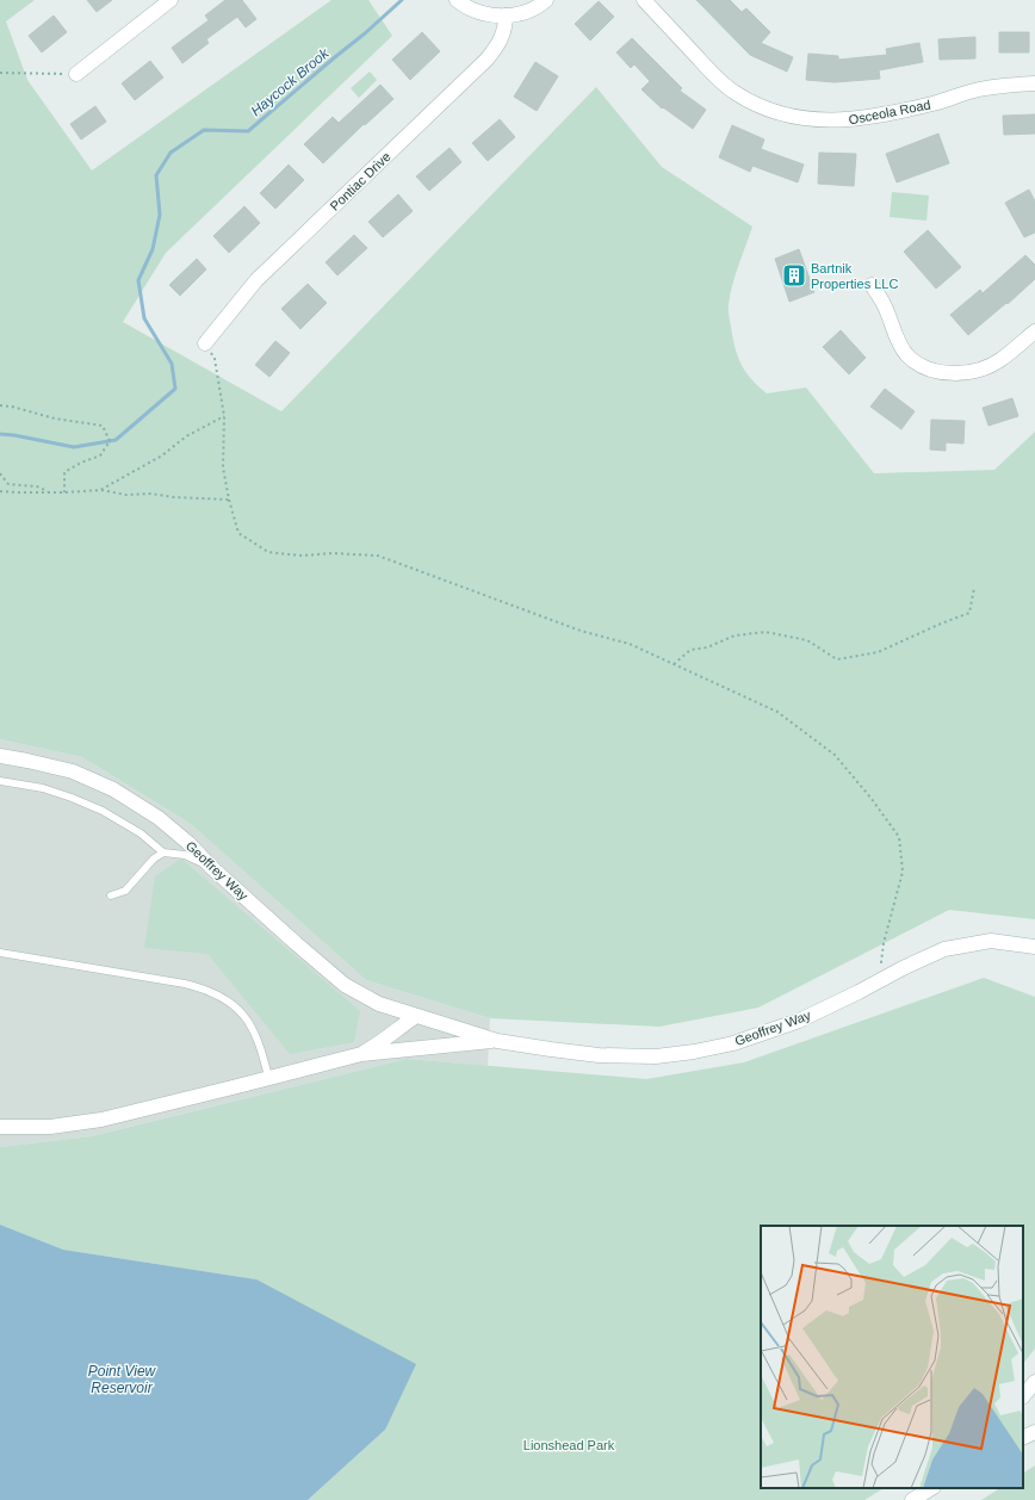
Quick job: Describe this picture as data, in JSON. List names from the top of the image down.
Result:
{
  "streets": {
    "street": ["Osceola Road", "Pontiac Drive", "Geoffrey Way"]
  },
  "water": ["Haycock Brook", "Point View Reservoir"],
  "parks": ["Lionshead Park"],
  "places": {
    "building": ["Bartnik Properties LLC"]
  }
}
